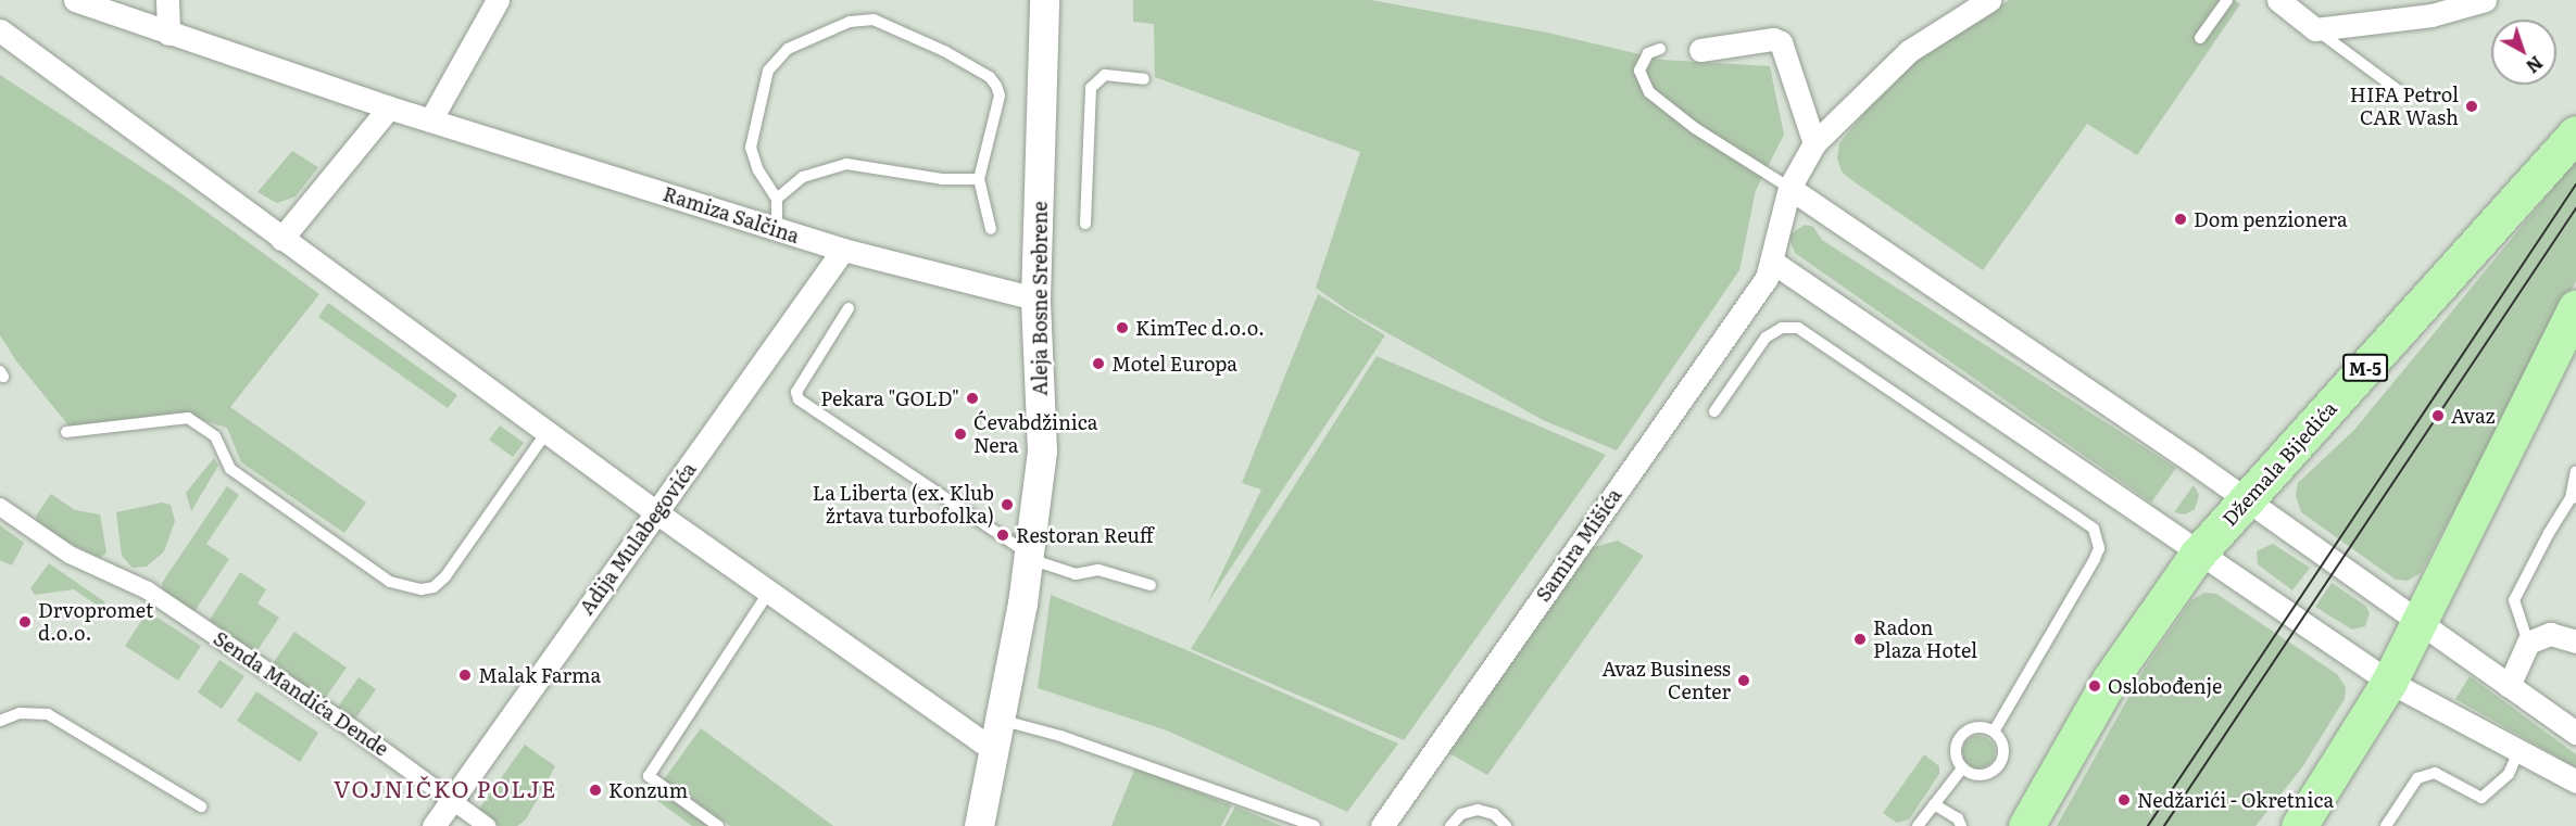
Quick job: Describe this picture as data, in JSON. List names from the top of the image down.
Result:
{
  "streets": {
    "main road": ["M-5", "Džemala Bijedića"],
    "street": [
      "Ramiza Salčina",
      "Aleja Bosne Srebrene",
      "Adija Mulabegovića",
      "Samira Mišića",
      "Senda Mandića Dende"
    ]
  },
  "crossings": [
    ["Ramiza Salčina", "Aleja Bosne Srebrene"],
    ["Ramiza Salčina", "Adija Mulabegovića"],
    ["Adija Mulabegovića", "Senda Mandića Dende"]
  ],
  "districts": ["VOJNIČKO POLJE"],
  "places": [
    "HIFA Petrol CAR Wash",
    "Dom penzionera",
    "KimTec d.o.o.",
    "Motel Europa",
    "Pekara \"GOLD\"",
    "Avaz",
    "Ćevabdžinica Nera",
    "La Liberta (ex. Klub žrtava turbofolka)",
    "Restoran Reuff",
    "Drvopromet d.o.o.",
    "Radon Plaza Hotel",
    "Malak Farma",
    "Avaz Business Center",
    "Oslobođenje",
    "Konzum",
    "Nedžarići - Okretnica"
  ],
  "north": "bottom right"
}
